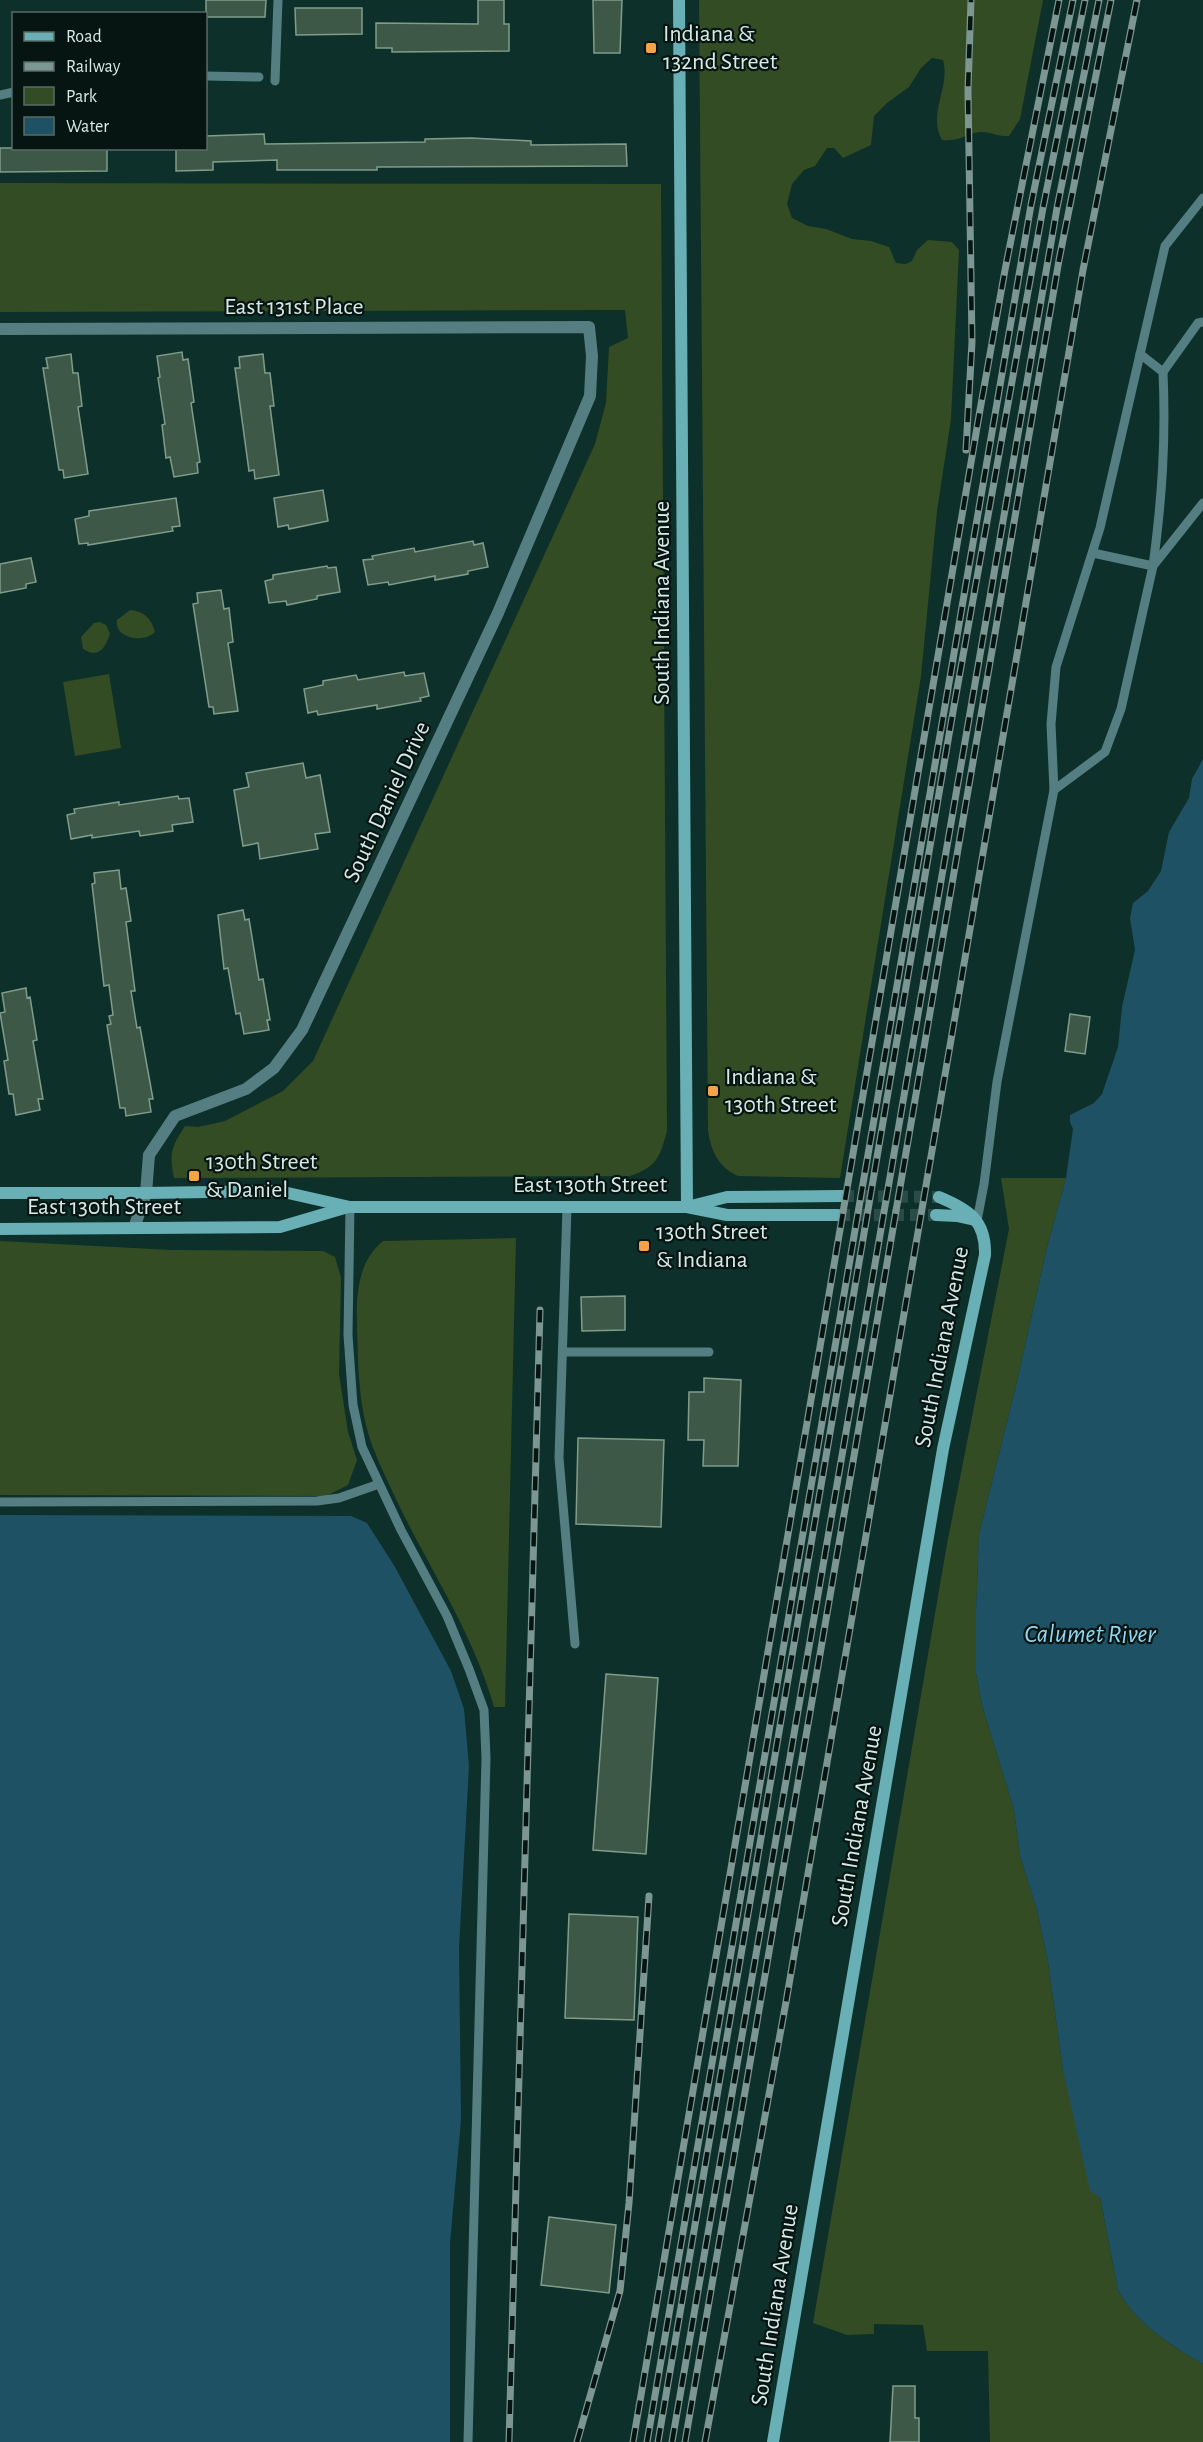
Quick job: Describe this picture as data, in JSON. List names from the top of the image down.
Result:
{
  "streets": {
    "main road": ["South Indiana Avenue", "East 130th Street"],
    "street": ["East 131st Place", "South Daniel Drive"]
  },
  "crossings": [
    ["East 131st Place", "South Daniel Drive"],
    ["South Indiana Avenue", "East 130th Street"],
    ["South Daniel Drive", "East 130th Street"]
  ],
  "water": ["Calumet River"],
  "places": {
    "transit": [
      "Indiana & 132nd Street",
      "Indiana & 130th Street",
      "130th Street & Daniel",
      "130th Street & Indiana"
    ]
  },
  "legend": [
    "Road",
    "Railway",
    "Park",
    "Water"
  ]
}
